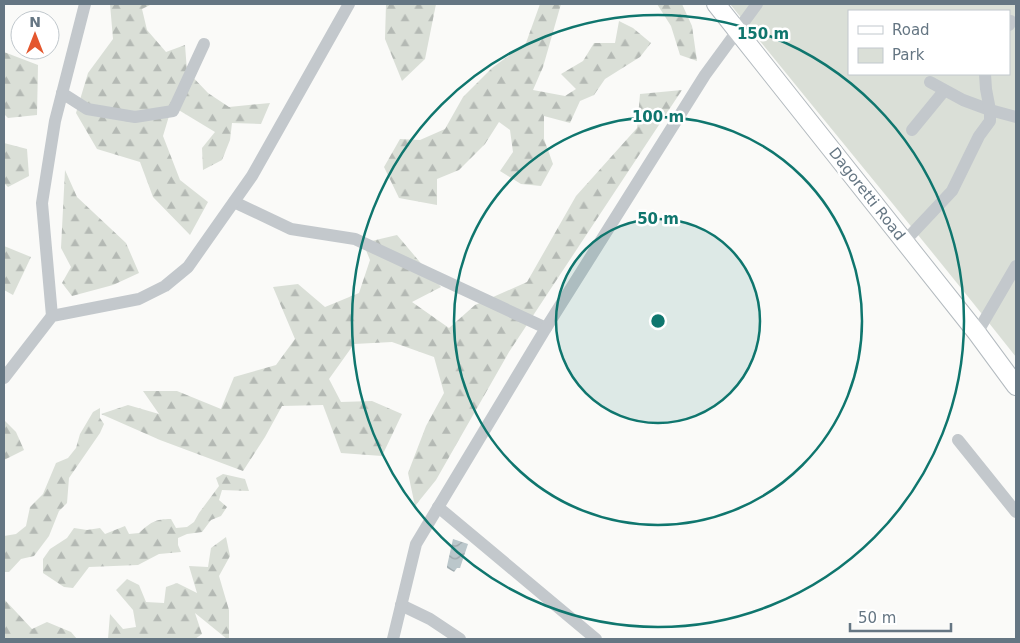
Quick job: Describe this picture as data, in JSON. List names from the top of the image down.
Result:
{
  "streets": {
    "main road": ["Dagoretti Road"]
  },
  "legend": ["Road", "Park"],
  "scale_bar": "50 m",
  "north": "top",
  "rings": ["150 m", "100 m", "50 m"]
}
